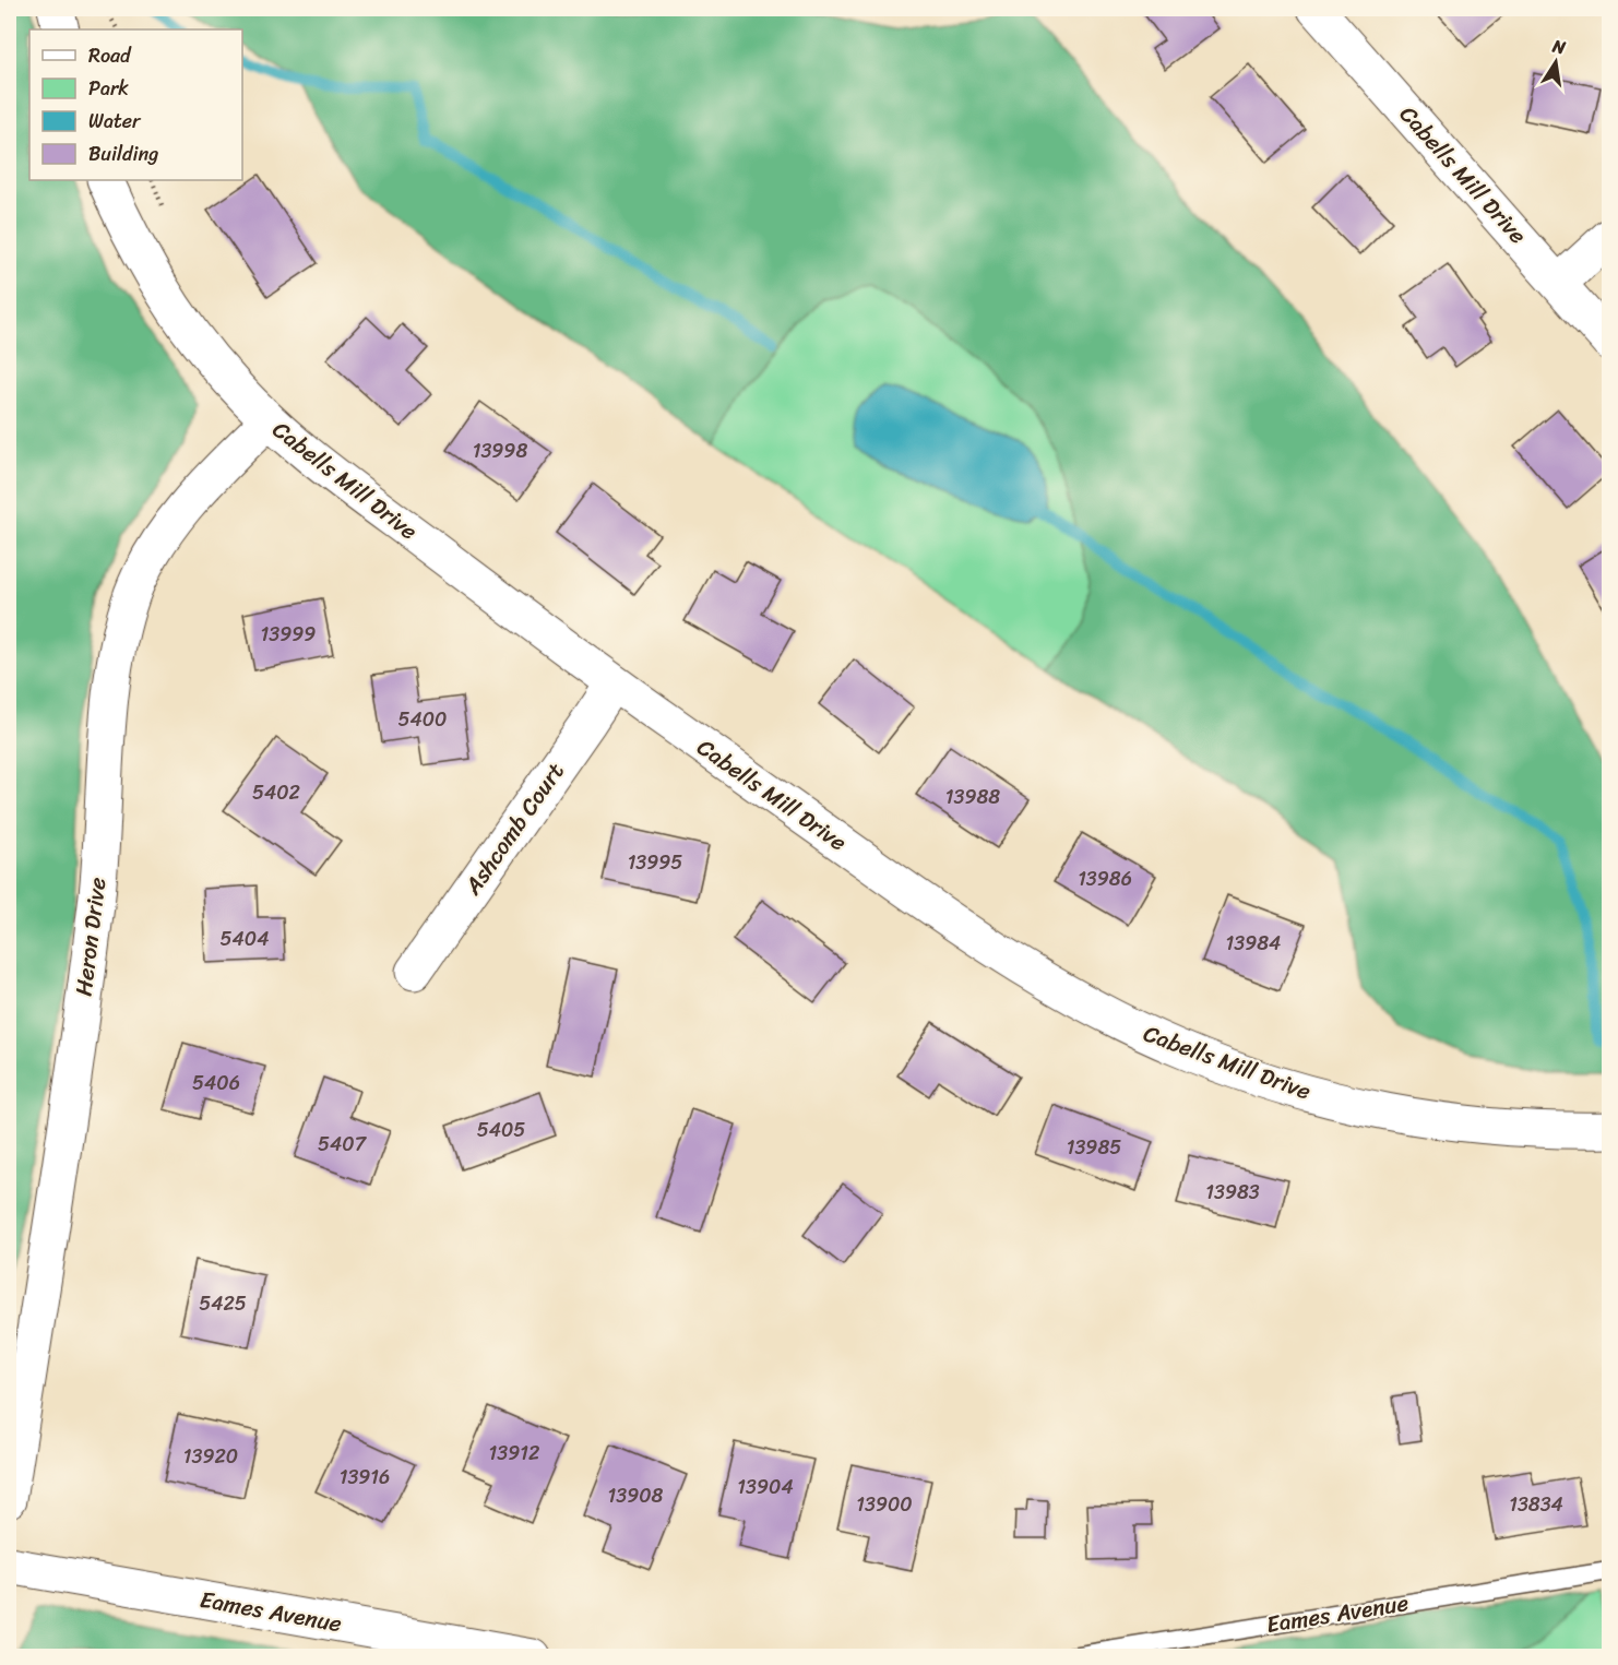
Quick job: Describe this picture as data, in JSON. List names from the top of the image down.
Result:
{
  "streets": {
    "street": [
      "Cabells Mill Drive",
      "Ashcomb Court",
      "Heron Drive",
      "Eames Avenue"
    ]
  },
  "crossings": [
    ["Cabells Mill Drive", "Ashcomb Court"],
    ["Cabells Mill Drive", "Heron Drive"]
  ],
  "house_numbers": [
    "13998",
    "13999",
    "5400",
    "5402",
    "13988",
    "13995",
    "13986",
    "5404",
    "13984",
    "5406",
    "5405",
    "5407",
    "13985",
    "13983",
    "5425",
    "13912",
    "13920",
    "13916",
    "13904",
    "13908",
    "13900",
    "13834"
  ],
  "legend": [
    "Road",
    "Park",
    "Water",
    "Building"
  ],
  "north": "top"
}
